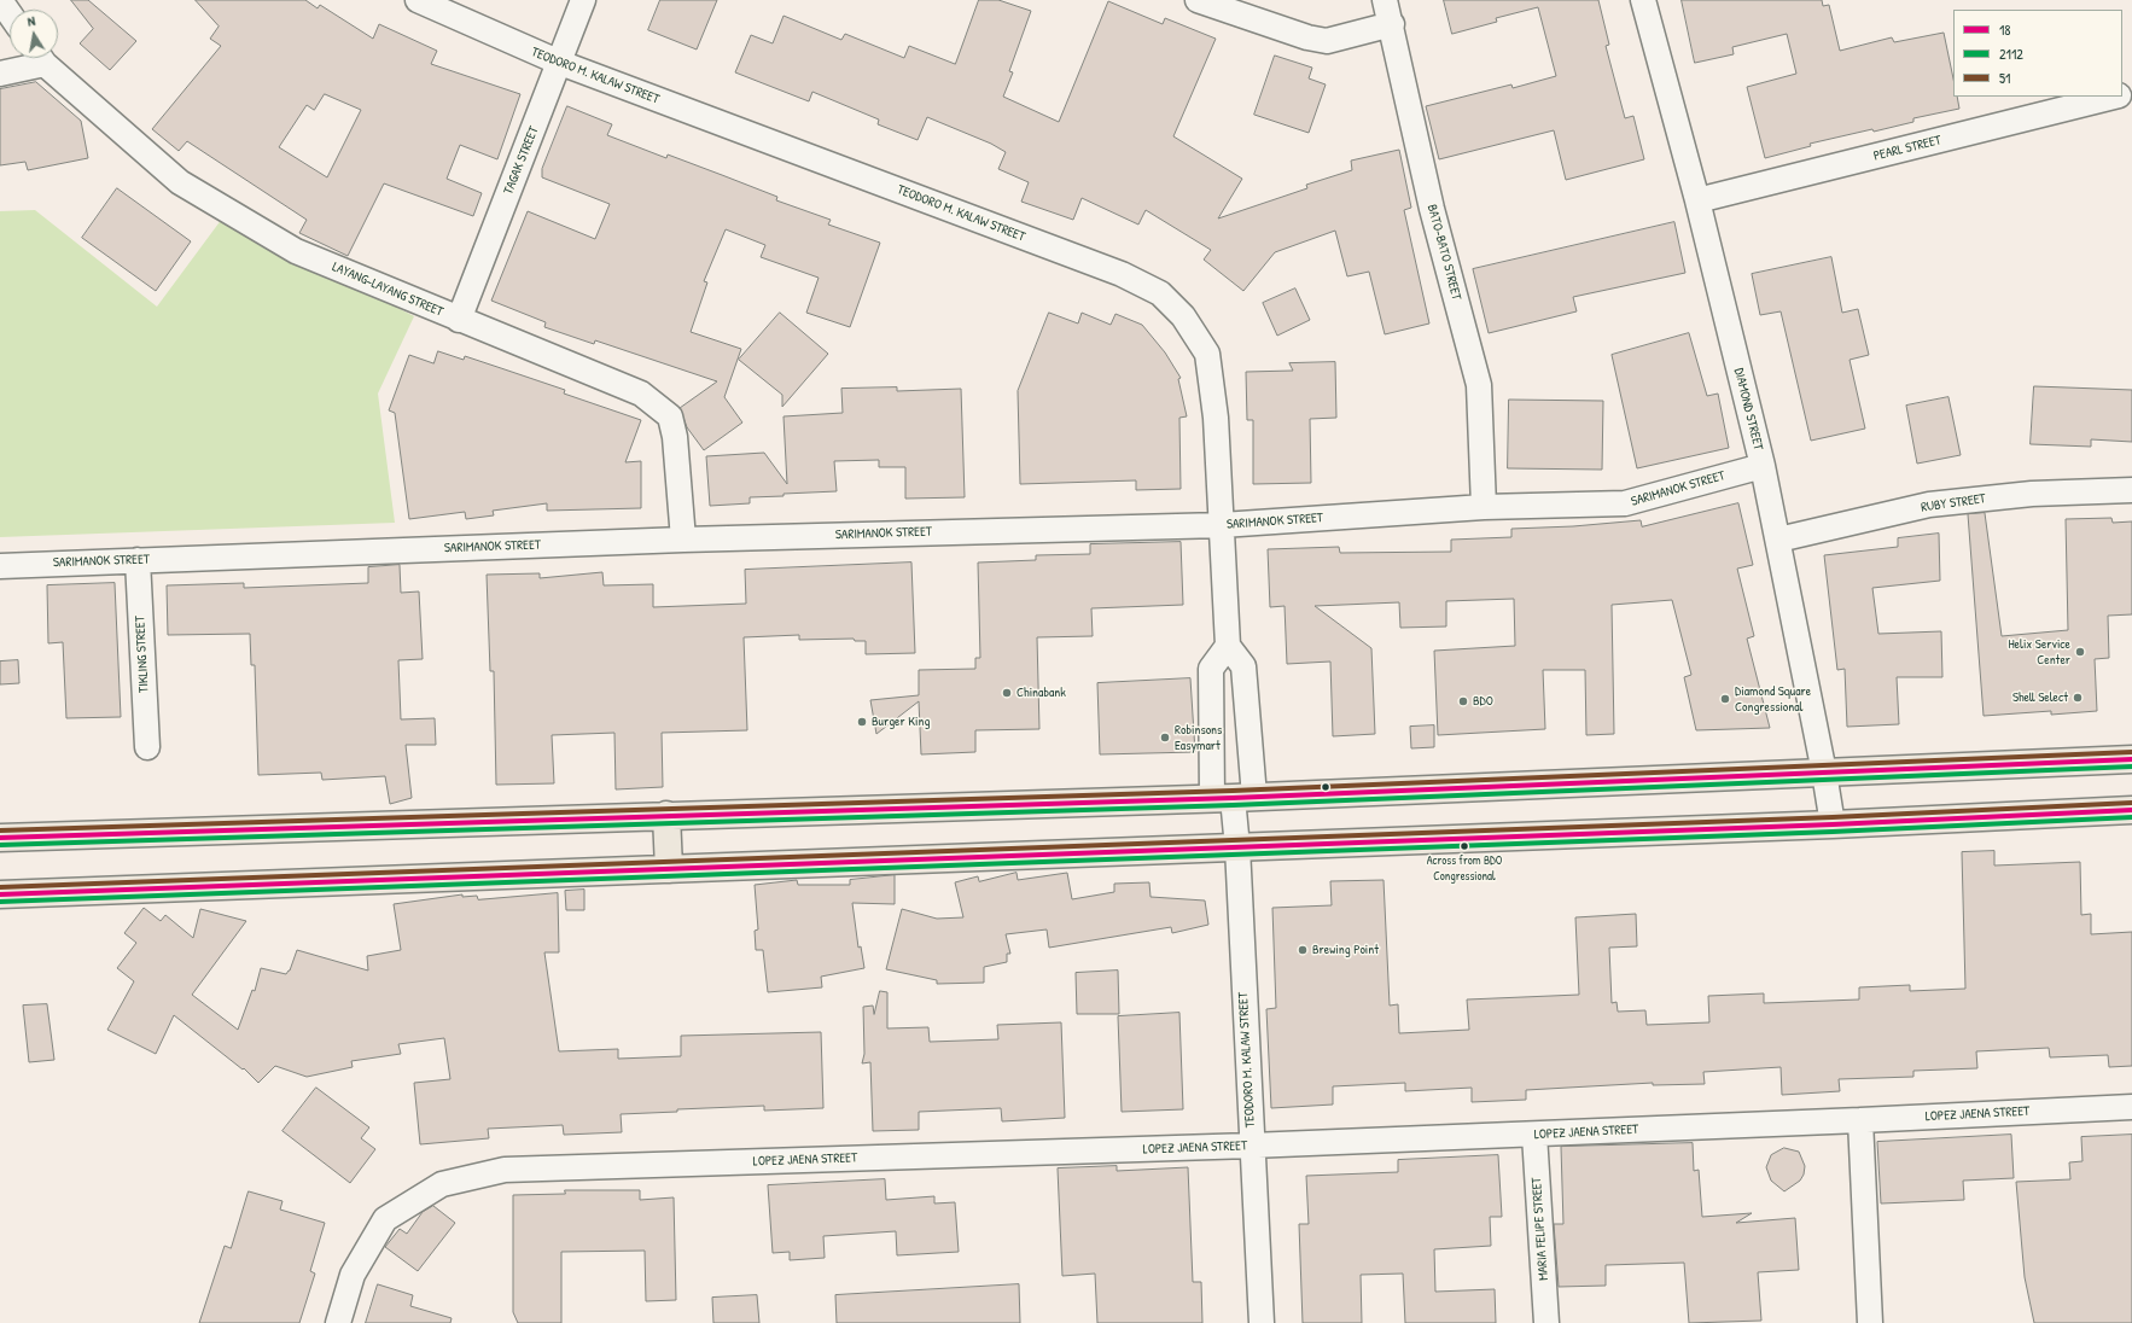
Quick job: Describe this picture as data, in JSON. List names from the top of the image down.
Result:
{
  "streets": {
    "street": [
      "TEODORO M. KALAW STREET",
      "PEARL STREET",
      "TAGAK STREET",
      "BATO-BATO STREET",
      "LAYANG-LAYANG STREET",
      "DIAMOND STREET",
      "SARIMANOK STREET",
      "RUBY STREET",
      "TIKLING STREET",
      "LOPEZ JAENA STREET",
      "MARIA FELIPE STREET"
    ]
  },
  "crossings": [
    ["TEODORO M. KALAW STREET", "TAGAK STREET"],
    ["TEODORO M. KALAW STREET", "SARIMANOK STREET"],
    ["TEODORO M. KALAW STREET", "LOPEZ JAENA STREET"],
    ["PEARL STREET", "DIAMOND STREET"],
    ["TAGAK STREET", "LAYANG-LAYANG STREET"],
    ["BATO-BATO STREET", "SARIMANOK STREET"],
    ["LAYANG-LAYANG STREET", "SARIMANOK STREET"],
    ["DIAMOND STREET", "SARIMANOK STREET"],
    ["DIAMOND STREET", "RUBY STREET"],
    ["SARIMANOK STREET", "TIKLING STREET"],
    ["LOPEZ JAENA STREET", "MARIA FELIPE STREET"]
  ],
  "places": [
    "Helix Service Center",
    "Chinabank",
    "Shell Select",
    "Diamond Square Congressional",
    "BDO",
    "Burger King",
    "Robinsons Easymart",
    "Across from BDO Congressional",
    "Brewing Point"
  ],
  "lines": ["transit line 51", "transit line 18", "transit line 2112"],
  "legend": ["18", "2112", "51"],
  "north": "top"
}
